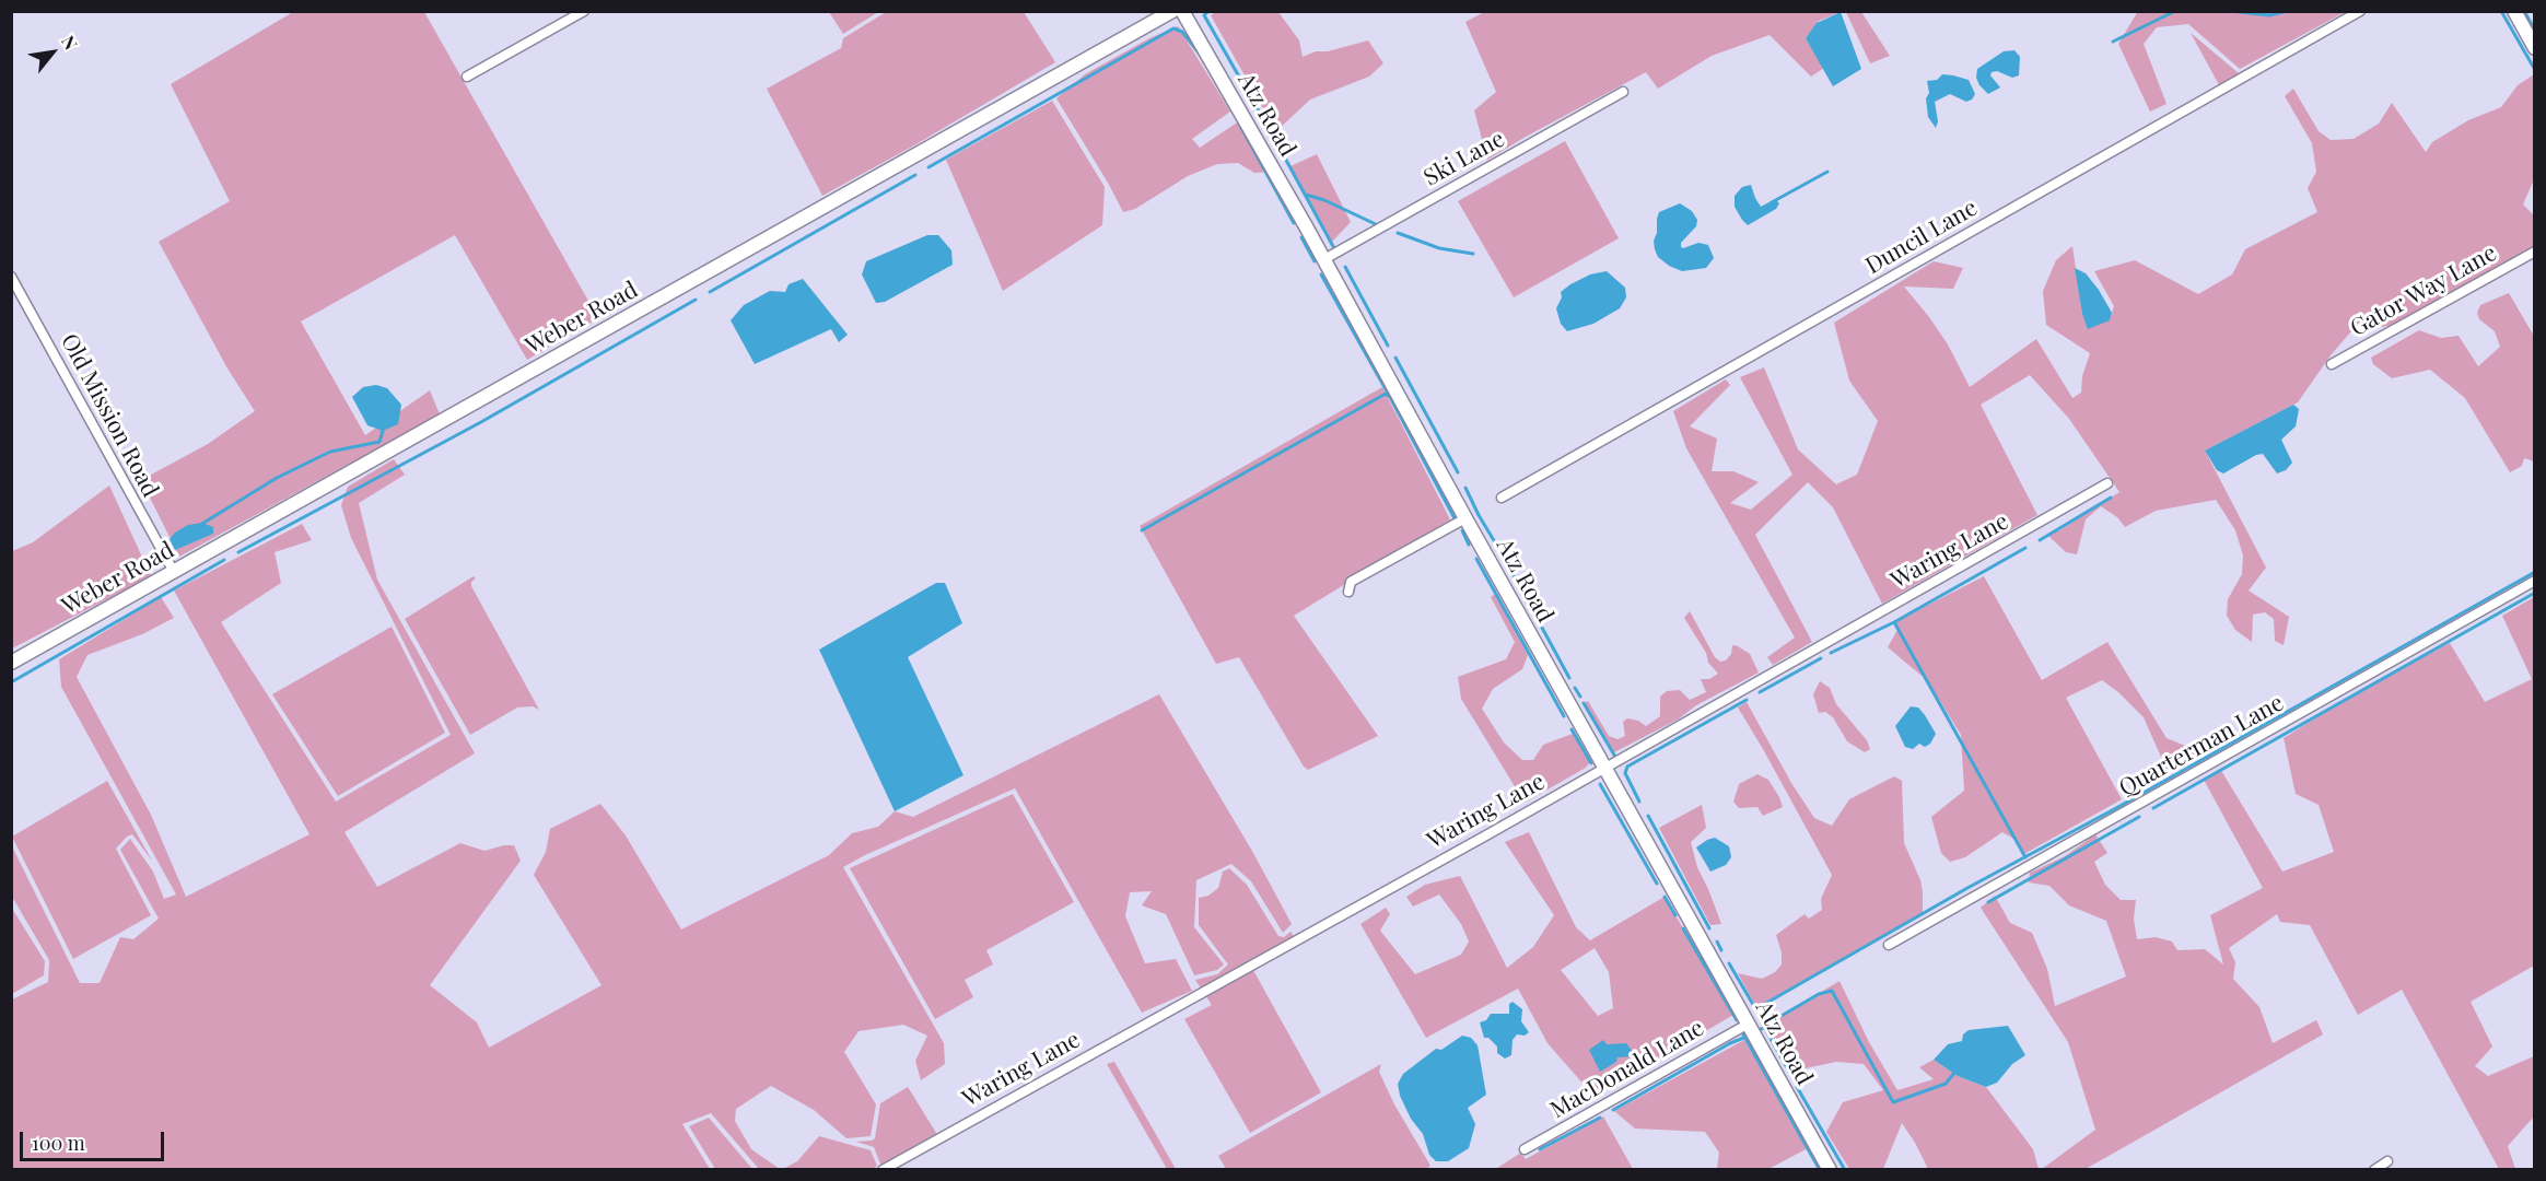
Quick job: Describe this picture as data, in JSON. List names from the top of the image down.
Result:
{
  "streets": {
    "street": [
      "Atz Road",
      "Ski Lane",
      "Duncil Lane",
      "Gator Way Lane",
      "Weber Road",
      "Old Mission Road",
      "Waring Lane",
      "Quarterman Lane",
      "MacDonald Lane"
    ]
  },
  "crossings": [
    ["Atz Road", "Ski Lane"],
    ["Atz Road", "Waring Lane"],
    ["Atz Road", "MacDonald Lane"],
    ["Weber Road", "Old Mission Road"]
  ],
  "scale_bar": "100 m",
  "north": "top right"
}
